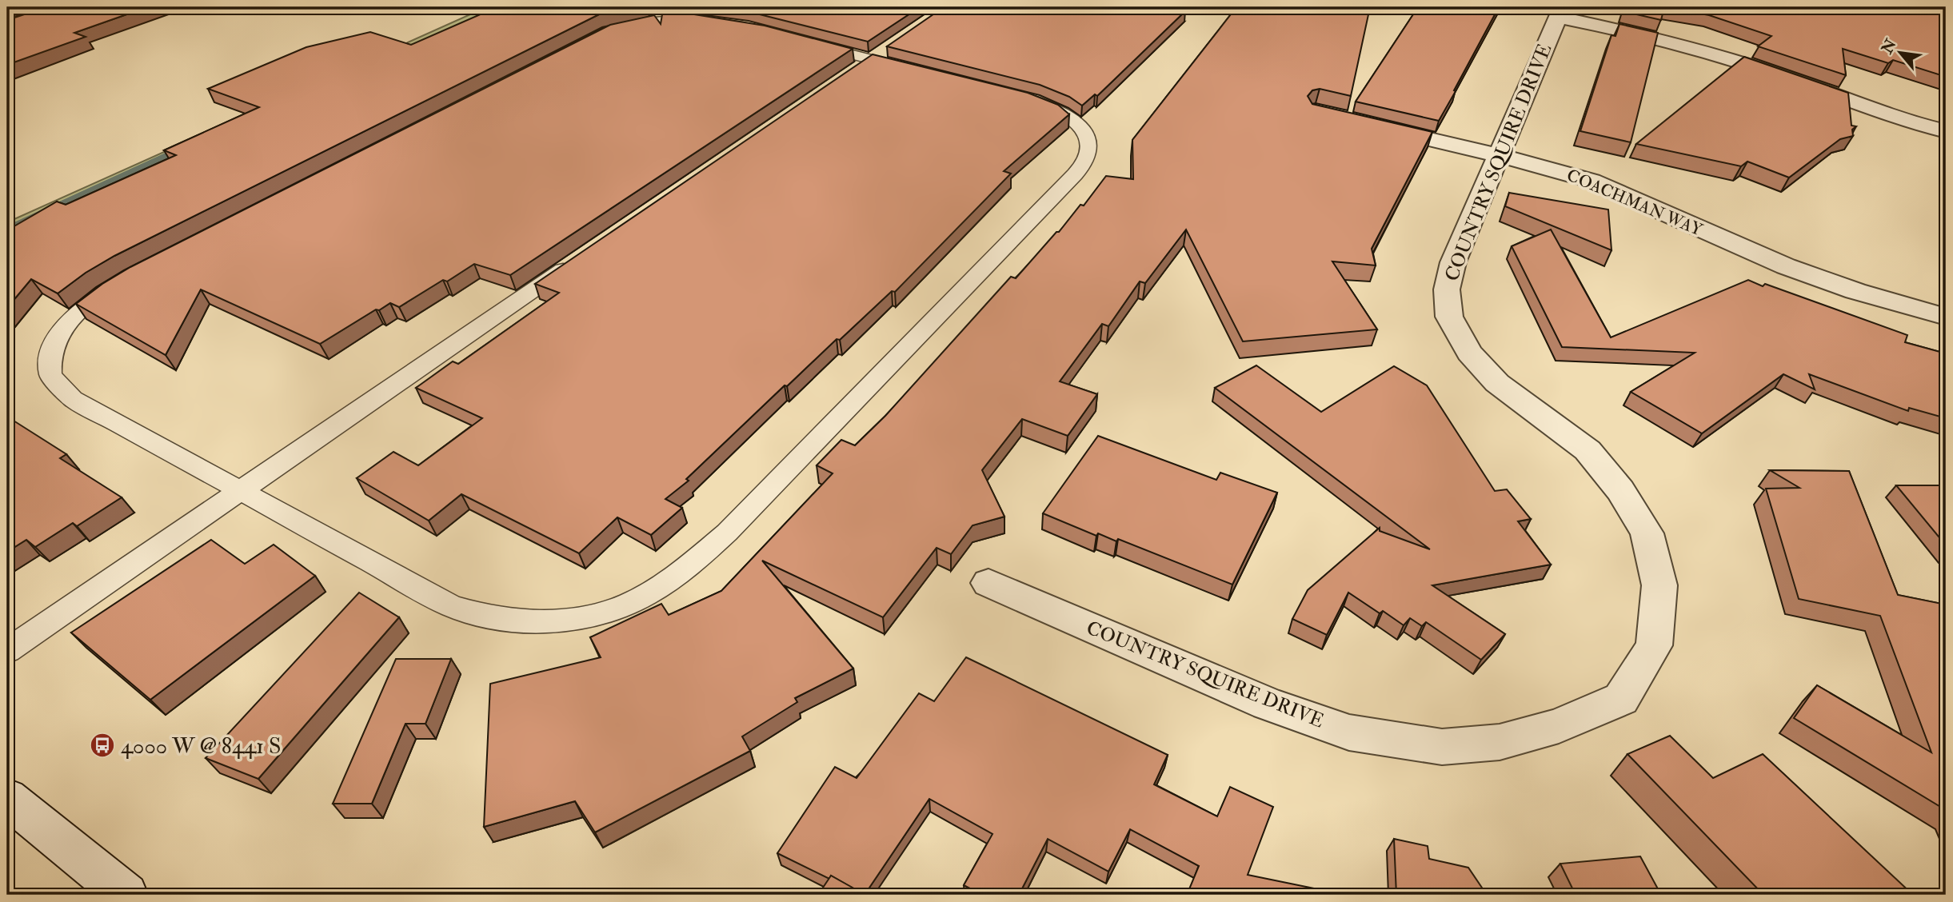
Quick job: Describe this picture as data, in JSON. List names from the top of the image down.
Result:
{
  "streets": {
    "street": ["COUNTRY SQUIRE DRIVE", "COACHMAN WAY"]
  },
  "crossings": [
    ["COUNTRY SQUIRE DRIVE", "COACHMAN WAY"]
  ],
  "places": {
    "bus stop": ["4000 W @ 8441 S"]
  },
  "north": "top left"
}
